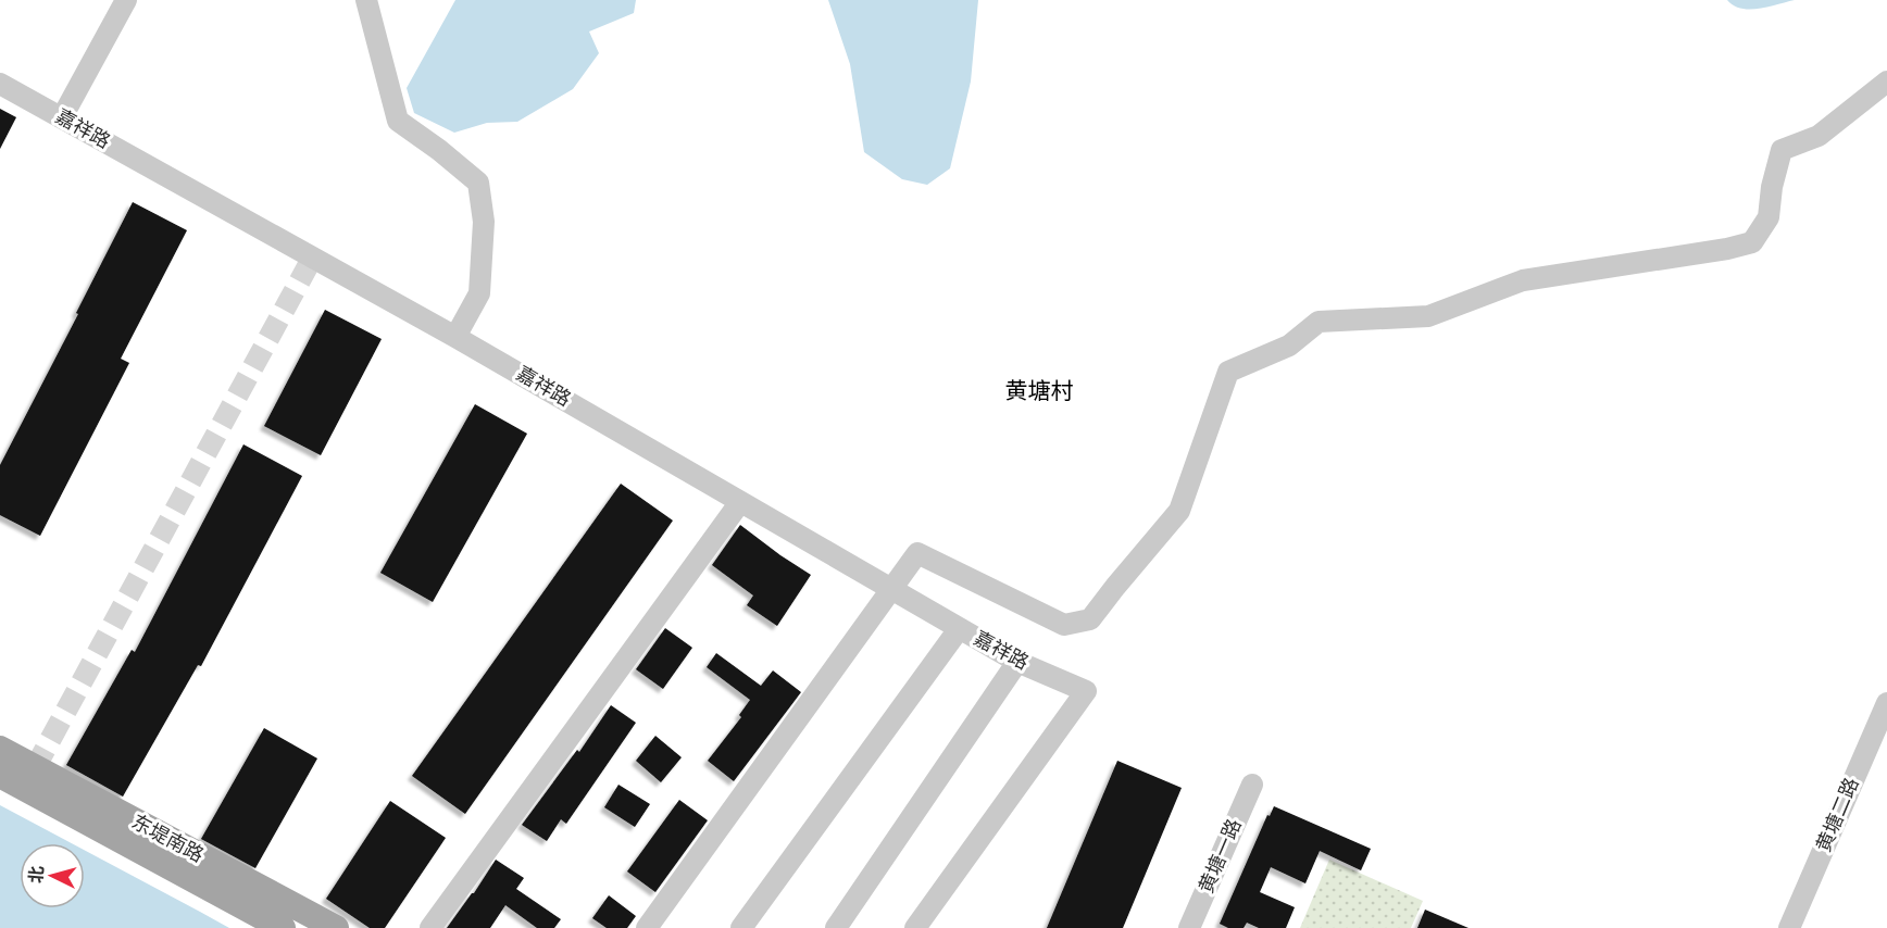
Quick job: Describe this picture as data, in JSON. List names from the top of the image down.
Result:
{
  "streets": {
    "main road": ["东堤南路"],
    "street": ["嘉祥路", "黄塘二路", "黄塘一路"]
  },
  "districts": ["黄塘村"],
  "north": "left"
}
